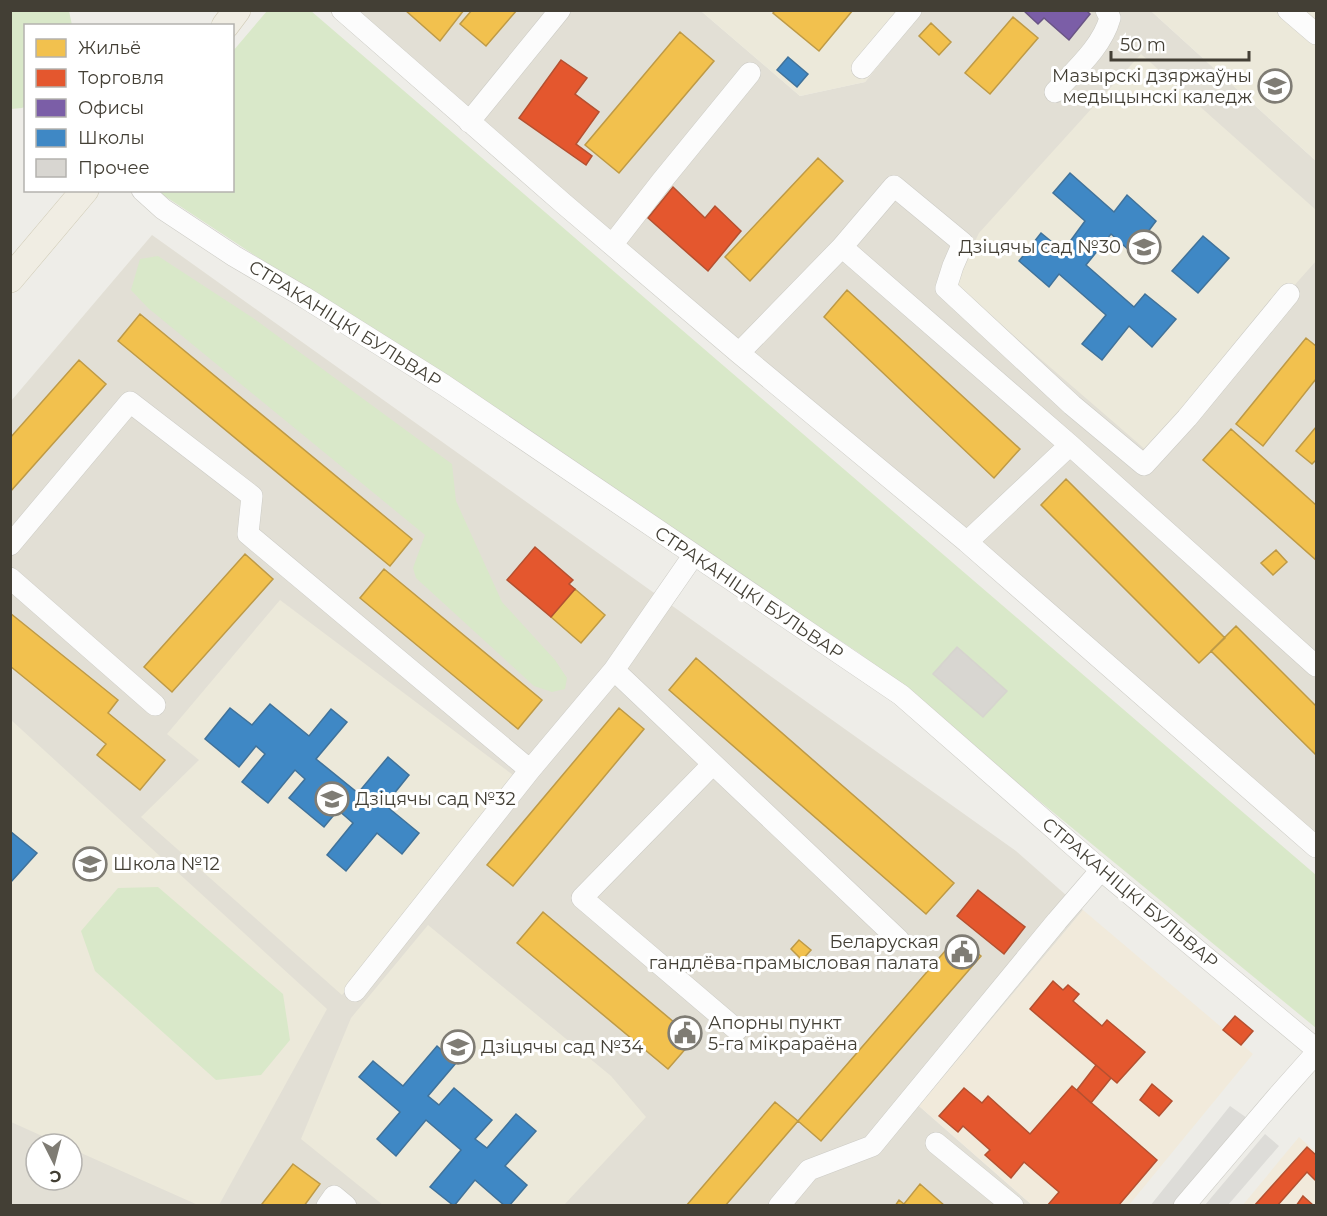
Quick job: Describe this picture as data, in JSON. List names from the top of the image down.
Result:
{
  "streets": {
    "street": ["СТРАКАНІЦКІ БУЛЬВАР"]
  },
  "places": {
    "school or university": [
      "Мазырскі дзяржаўны медыцынскі каледж",
      "Дзіцячы сад №30",
      "Дзіцячы сад №32",
      "Школа №12",
      "Дзіцячы сад №34"
    ],
    "public building": ["Беларуская гандлёва-прамысловая палата", "Апорны пункт 5-га мікрараёна"]
  },
  "legend": [
    "Жильё",
    "Торговля",
    "Офисы",
    "Школы",
    "Прочее"
  ],
  "scale_bar": "50 m",
  "north": "bottom"
}
